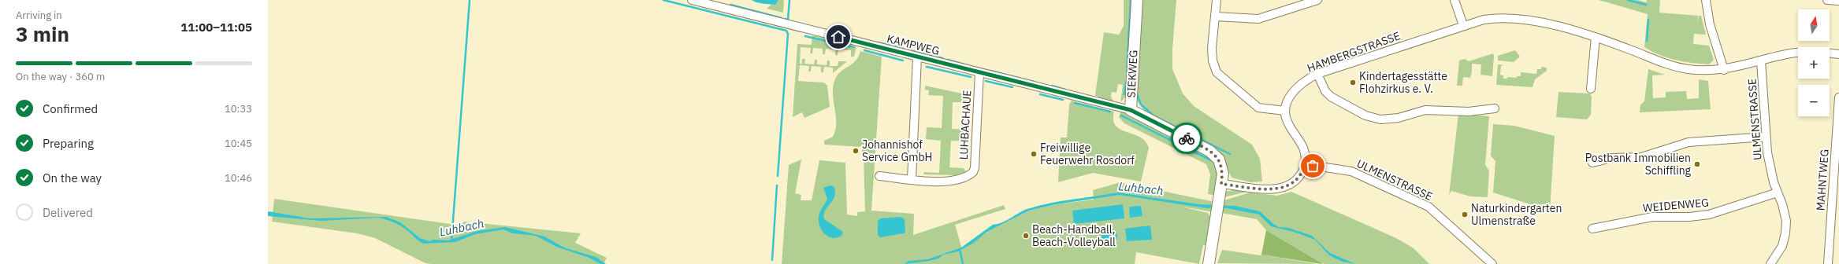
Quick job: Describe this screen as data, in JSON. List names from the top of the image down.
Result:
{
  "streets": {
    "street": [
      "KAMPWEG",
      "HAMBERGSTRASSE",
      "SIEKWEG",
      "ULMENSTRASSE",
      "LUHBACHAUE",
      "MAHNTWEG",
      "WEIDENWEG"
    ]
  },
  "crossings": [
    ["KAMPWEG", "SIEKWEG"],
    ["KAMPWEG", "LUHBACHAUE"],
    ["HAMBERGSTRASSE", "ULMENSTRASSE"],
    ["ULMENSTRASSE", "WEIDENWEG"]
  ],
  "water": ["Luhbach"],
  "places": [
    "Kindertagesstätte Flohzirkus e. V.",
    "Johannishof Service GmbH",
    "Freiwillige Feuerwehr Rosdorf",
    "Postbank Immobilien Schiffling",
    "Naturkindergarten Ulmenstraße",
    "Beach-Handball, Beach-Volleyball"
  ],
  "north": "top",
  "page": {
    "heading": ["3 min", "Arriving in", "11:00–11:05"],
    "map_buttons": ["+", "−"],
    "bar": "On the way · 360 m",
    "list": [
      ["Confirmed", "10:33"],
      ["Preparing", "10:45"],
      ["On the way", "10:46"],
      "Delivered"
    ]
  }
}
